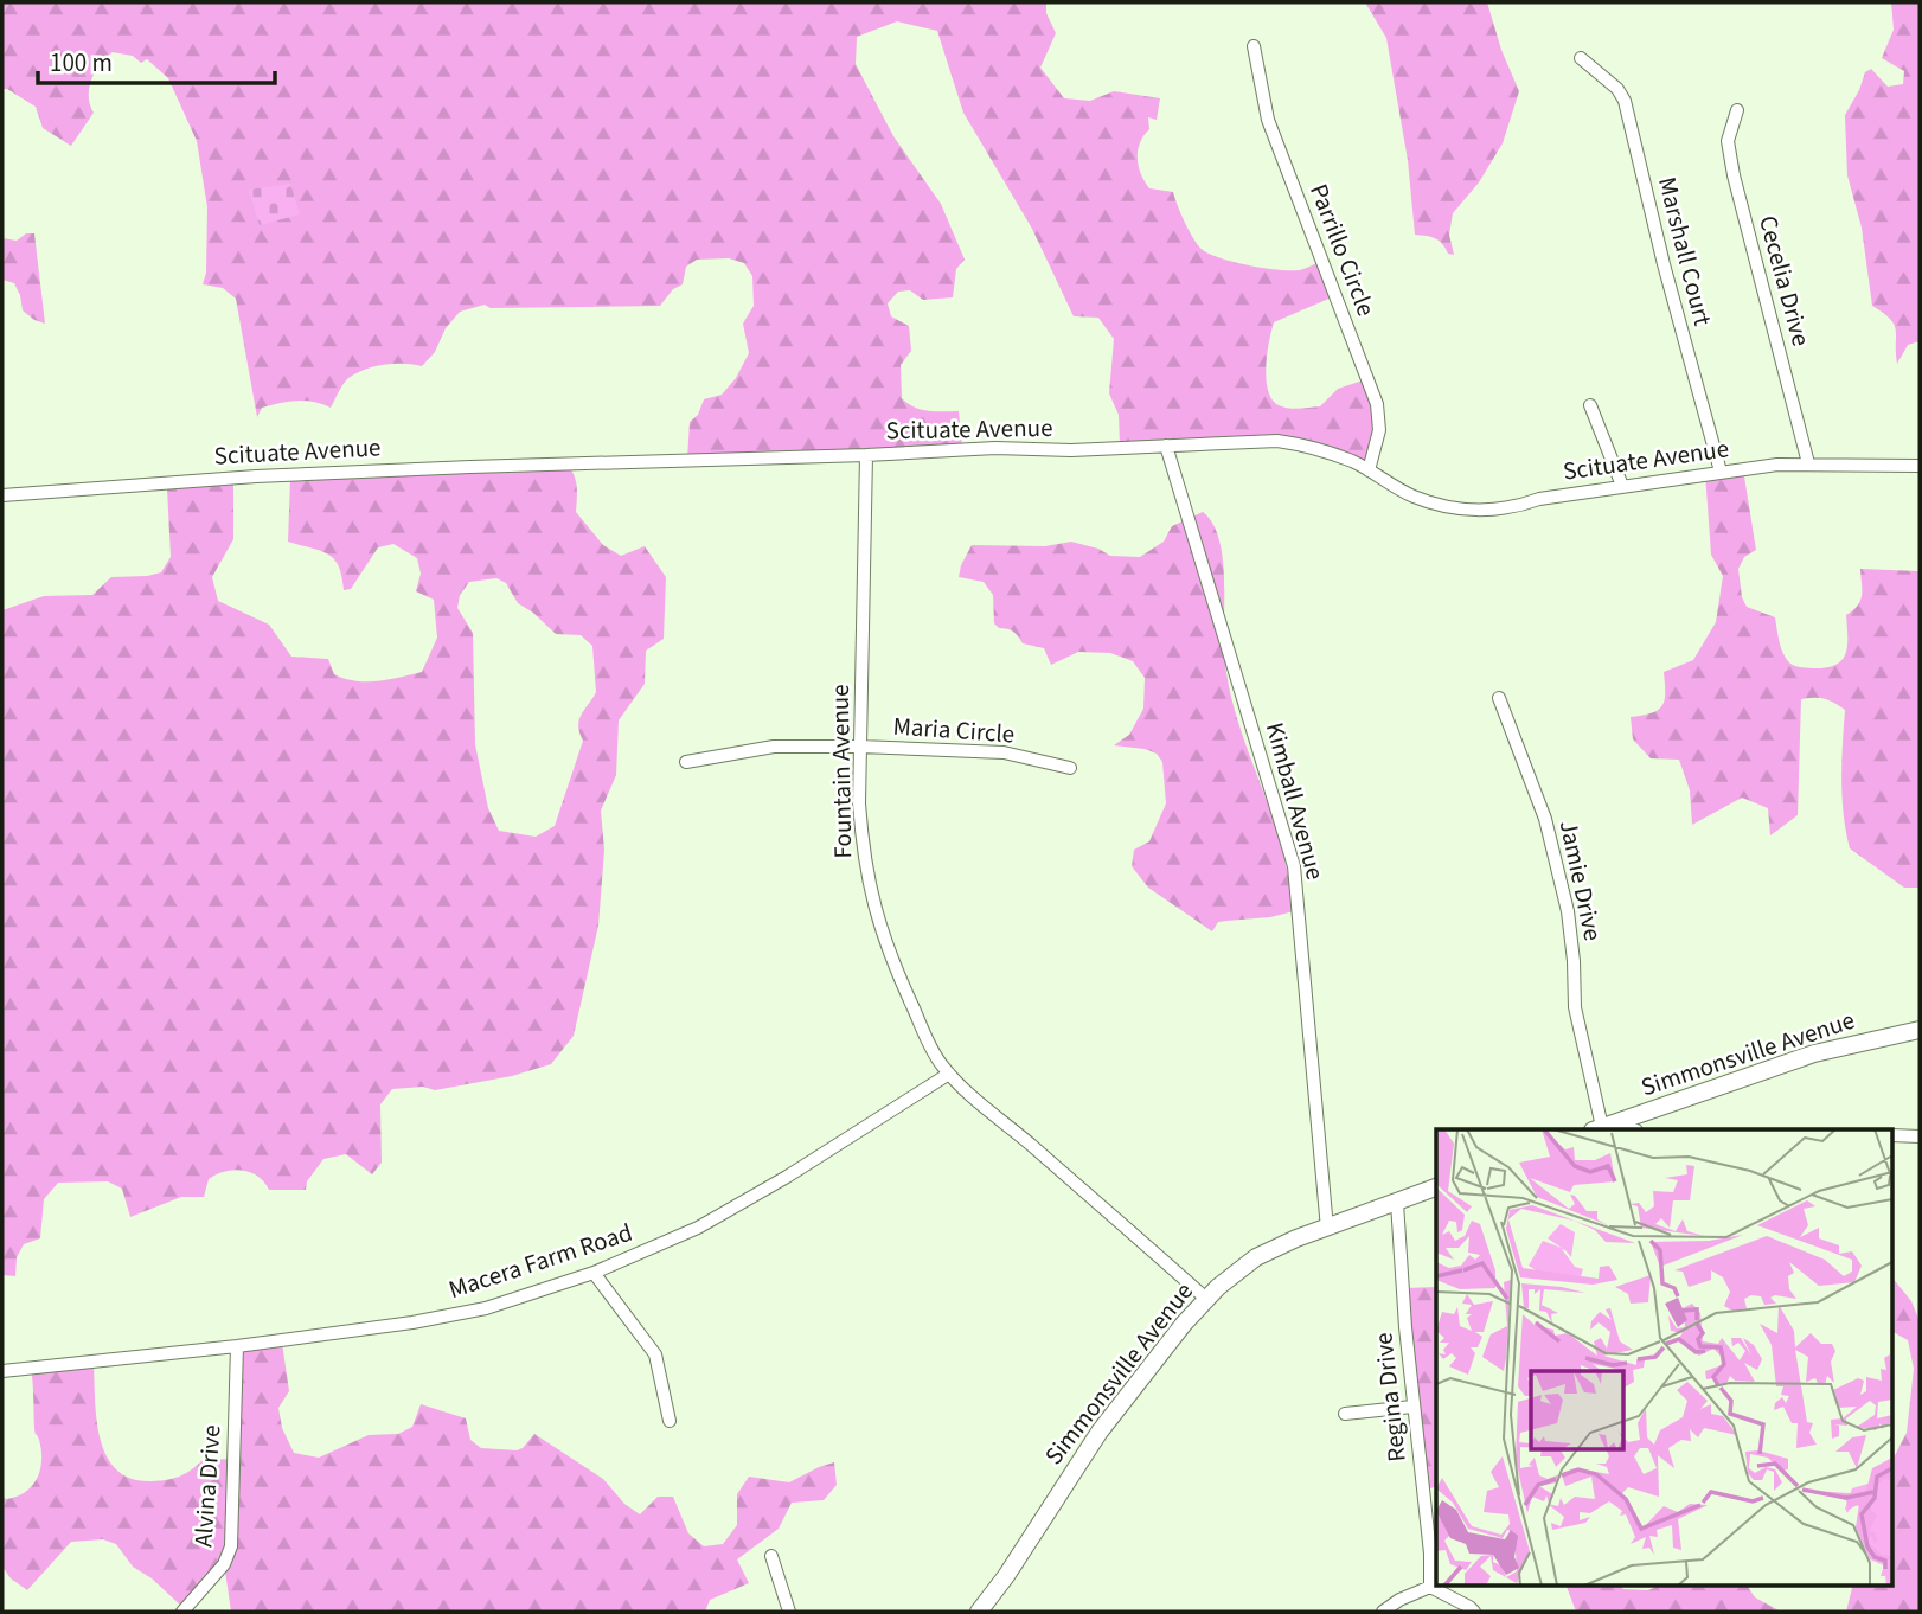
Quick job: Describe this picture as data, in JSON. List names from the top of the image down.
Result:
{
  "streets": {
    "street": [
      "Parrillo Circle",
      "Marshall Court",
      "Cecelia Drive",
      "Scituate Avenue",
      "Maria Circle",
      "Fountain Avenue",
      "Kimball Avenue",
      "Jamie Drive",
      "Simmonsville Avenue",
      "Macera Farm Road",
      "Regina Drive",
      "Alvina Drive"
    ]
  },
  "crossings": [
    ["Parrillo Circle", "Scituate Avenue"],
    ["Marshall Court", "Scituate Avenue"],
    ["Cecelia Drive", "Scituate Avenue"],
    ["Scituate Avenue", "Fountain Avenue"],
    ["Scituate Avenue", "Kimball Avenue"],
    ["Maria Circle", "Fountain Avenue"],
    ["Fountain Avenue", "Simmonsville Avenue"],
    ["Fountain Avenue", "Macera Farm Road"],
    ["Kimball Avenue", "Simmonsville Avenue"],
    ["Jamie Drive", "Simmonsville Avenue"],
    ["Simmonsville Avenue", "Regina Drive"],
    ["Macera Farm Road", "Alvina Drive"]
  ],
  "scale_bar": "100 m"
}
